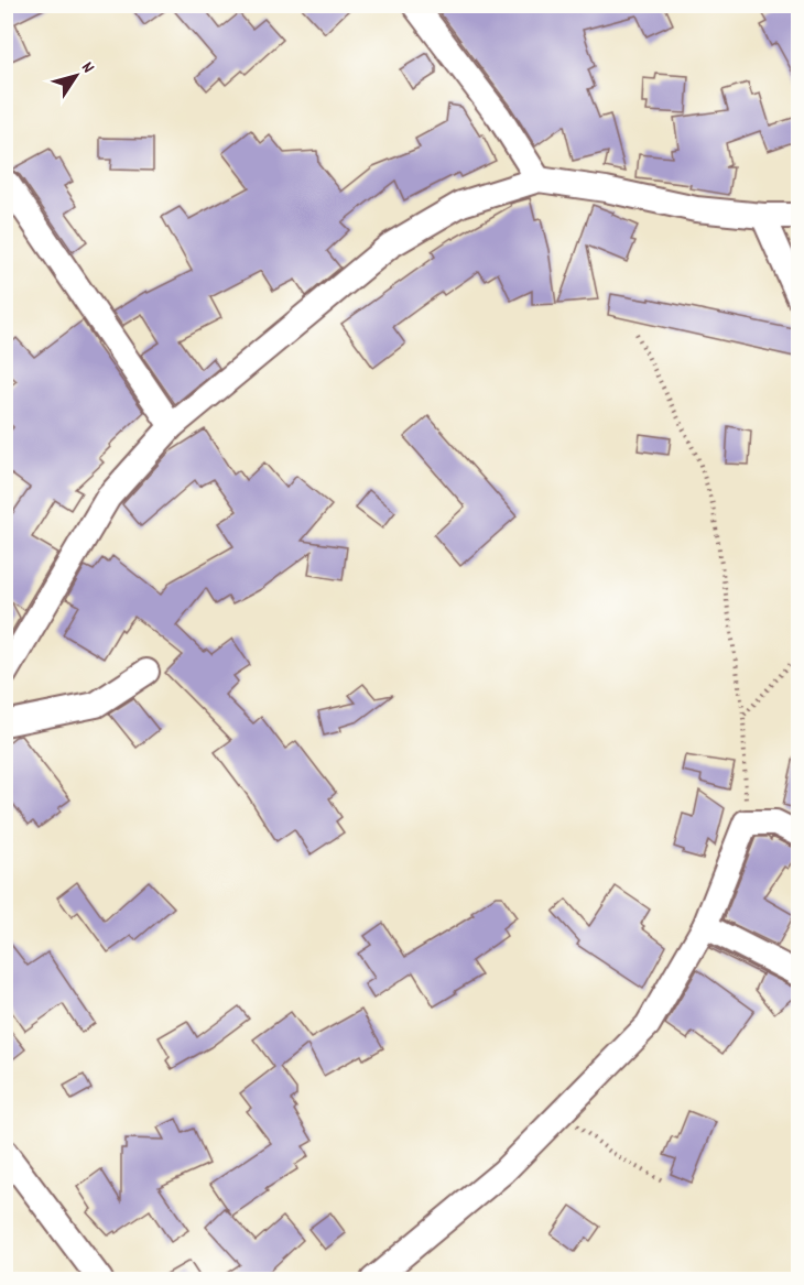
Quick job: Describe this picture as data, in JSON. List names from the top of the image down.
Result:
{
  "north": "top right"
}
